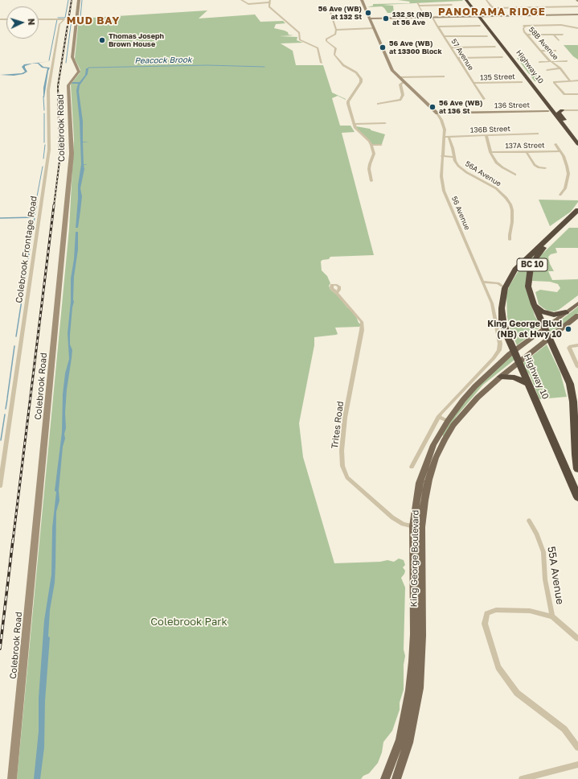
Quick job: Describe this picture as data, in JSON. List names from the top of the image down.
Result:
{
  "streets": {
    "highway": ["Highway 10", "BC 10"],
    "main road": ["King George Boulevard"],
    "street": [
      "58B Avenue",
      "57 Avenue",
      "135 Street",
      "136 Street",
      "Colebrook Road",
      "136B Street",
      "137A Street",
      "56A Avenue",
      "56 Avenue",
      "Colebrook Frontage Road",
      "Trites Road",
      "55A Avenue"
    ]
  },
  "crossings": [
    ["57 Avenue", "135 Street"],
    ["Highway 10", "136 Street"],
    ["Highway 10", "King George Boulevard"],
    ["136 Street", "56 Avenue"],
    ["136B Street", "56A Avenue"],
    ["136B Street", "56 Avenue"],
    ["BC 10", "King George Boulevard"],
    ["Trites Road", "King George Boulevard"]
  ],
  "districts": ["PANORAMA RIDGE", "MUD BAY"],
  "water": ["Peacock Brook"],
  "parks": ["Colebrook Park"],
  "places": [
    "56 Ave (WB) at 132 St",
    "132 St (NB) at 56 Ave",
    "Thomas Joseph Brown House",
    "56 Ave (WB) at 13300 Block",
    "56 Ave (WB) at 136 St",
    "King George Blvd (NB) at Hwy 10"
  ],
  "north": "right"
}
